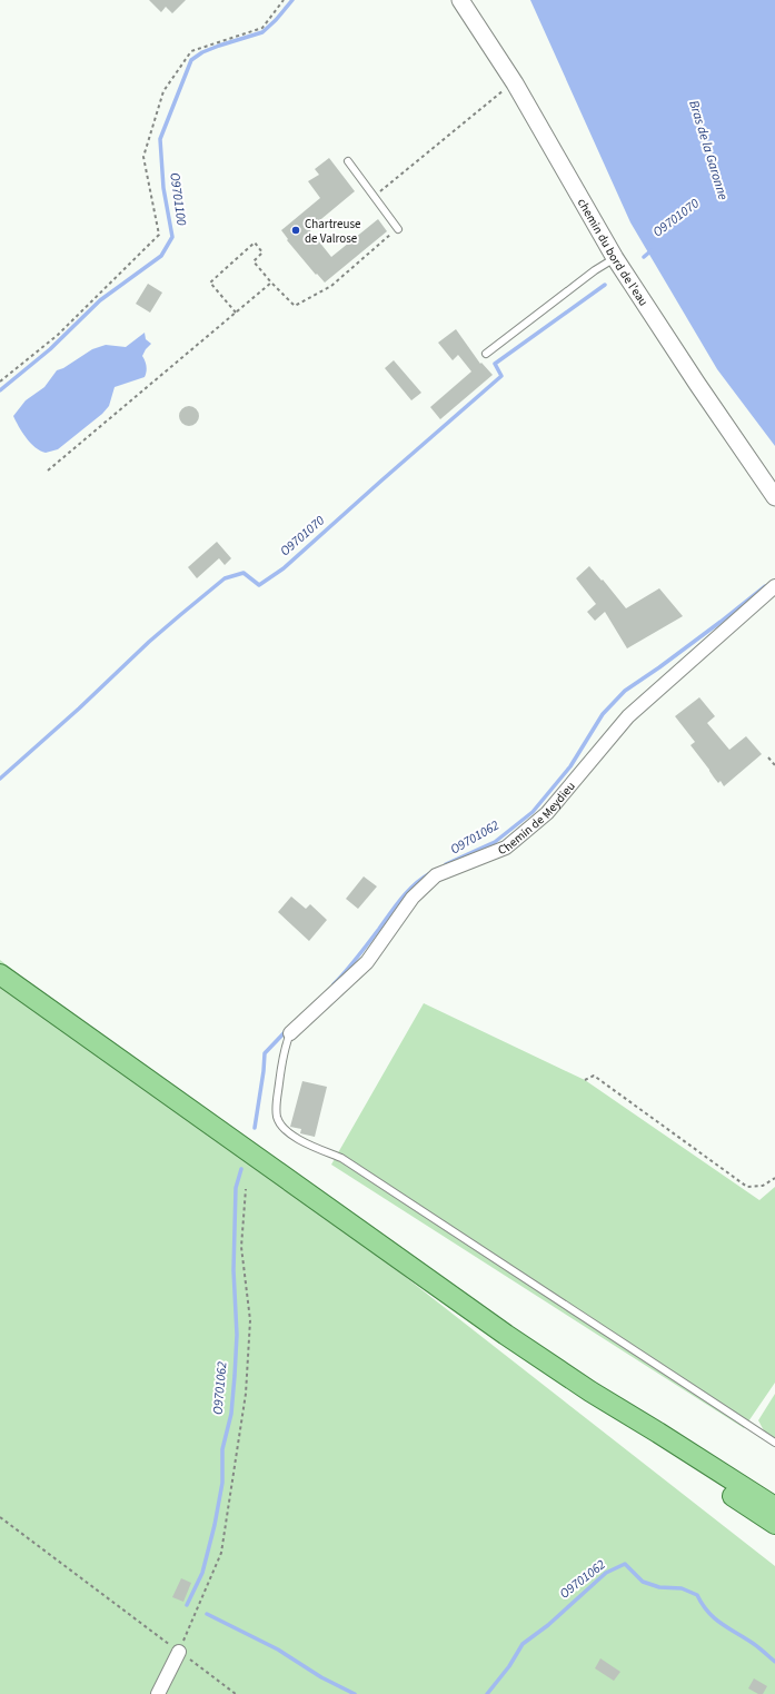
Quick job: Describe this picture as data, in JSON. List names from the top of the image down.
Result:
{
  "streets": {
    "street": ["chemin du bord de l'eau", "Chemin de Meydieu"]
  },
  "water": [
    "Bras de la Garonne",
    "O9701100",
    "O9701070",
    "O9701062"
  ],
  "places": ["Chartreuse de Valrose"]
}
